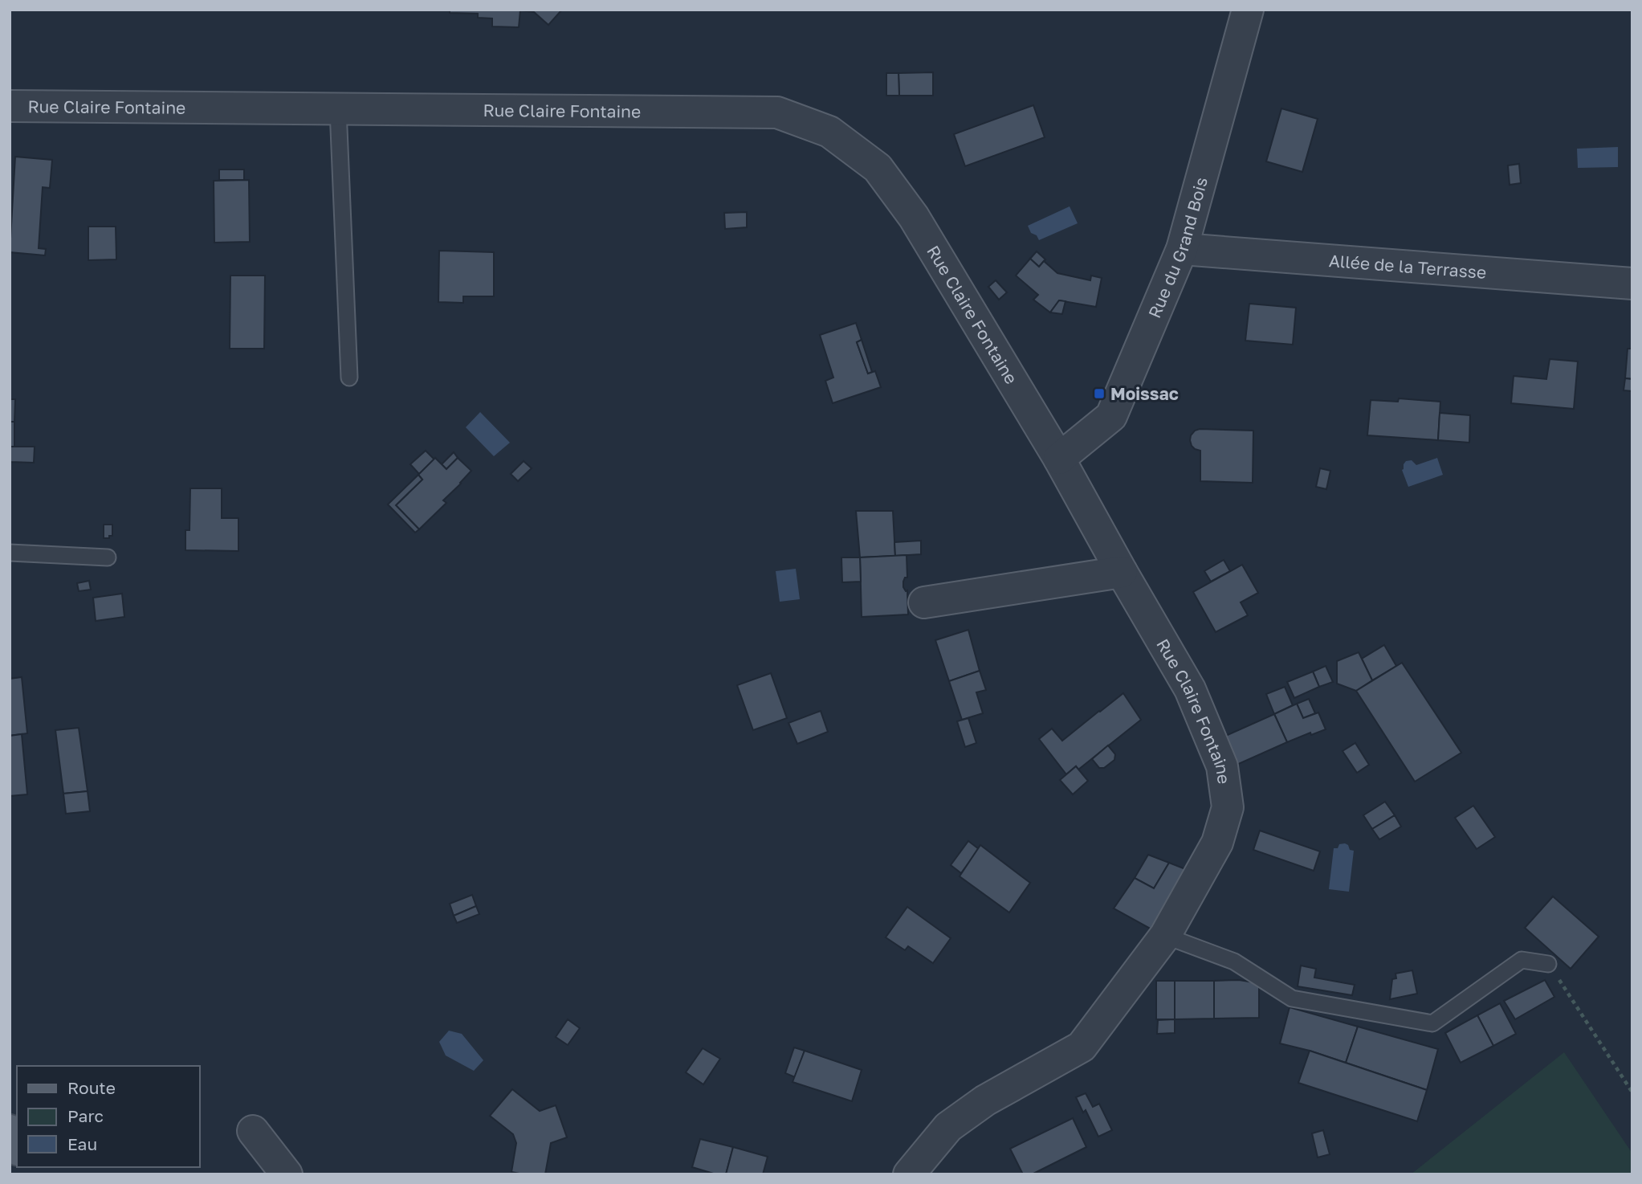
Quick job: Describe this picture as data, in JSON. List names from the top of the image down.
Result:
{
  "streets": {
    "street": ["Rue Claire Fontaine", "Rue du Grand Bois", "Allée de la Terrasse"]
  },
  "crossings": [
    ["Rue Claire Fontaine", "Rue du Grand Bois"],
    ["Rue du Grand Bois", "Allée de la Terrasse"]
  ],
  "places": {
    "transit": ["Moissac"]
  },
  "legend": ["Route", "Parc", "Eau"]
}
